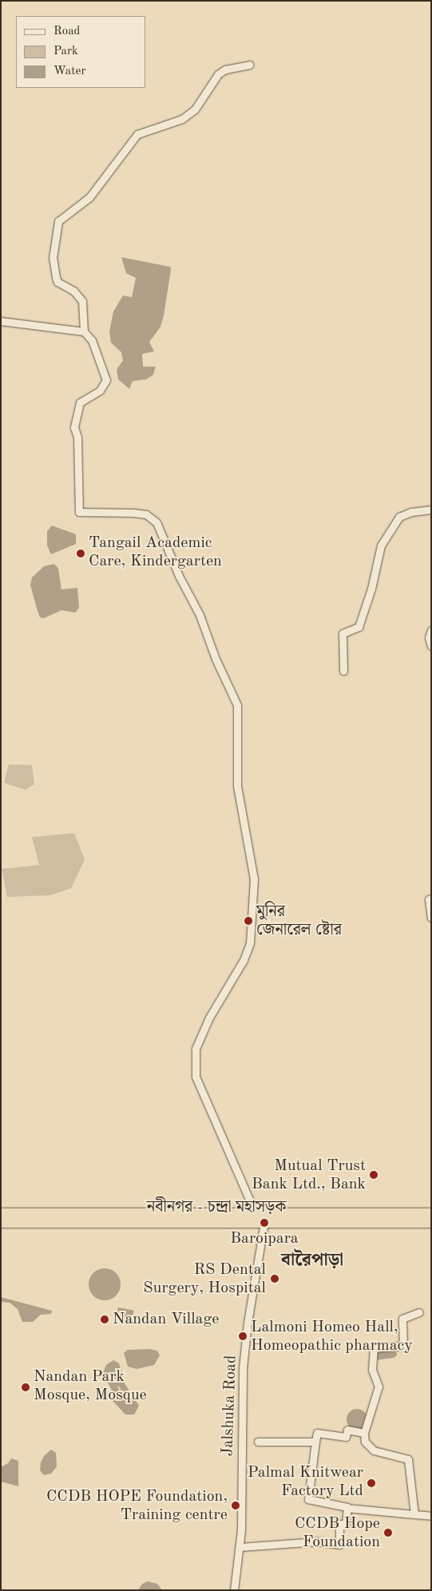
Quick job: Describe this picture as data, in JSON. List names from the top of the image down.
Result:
{
  "streets": {
    "highway": ["নবীনগর - চন্দ্রা মহাসড়ক"],
    "street": ["Jalshuka Road"]
  },
  "crossings": [
    ["নবীনগর - চন্দ্রা মহাসড়ক", "Jalshuka Road"]
  ],
  "districts": ["বারৈপাড়া"],
  "places": [
    "Tangail Academic Care, Kindergarten",
    "মুনির জেনারেল ষ্টোর",
    "Mutual Trust Bank Ltd., Bank",
    "Baroipara",
    "RS Dental Surgery, Hospital",
    "Nandan Village",
    "Lalmoni Homeo Hall, Homeopathic pharmacy",
    "Nandan Park Mosque, Mosque",
    "Palmal Knitwear Factory Ltd",
    "CCDB HOPE Foundation, Training centre",
    "CCDB Hope Foundation"
  ],
  "legend": ["Road", "Park", "Water"]
}
